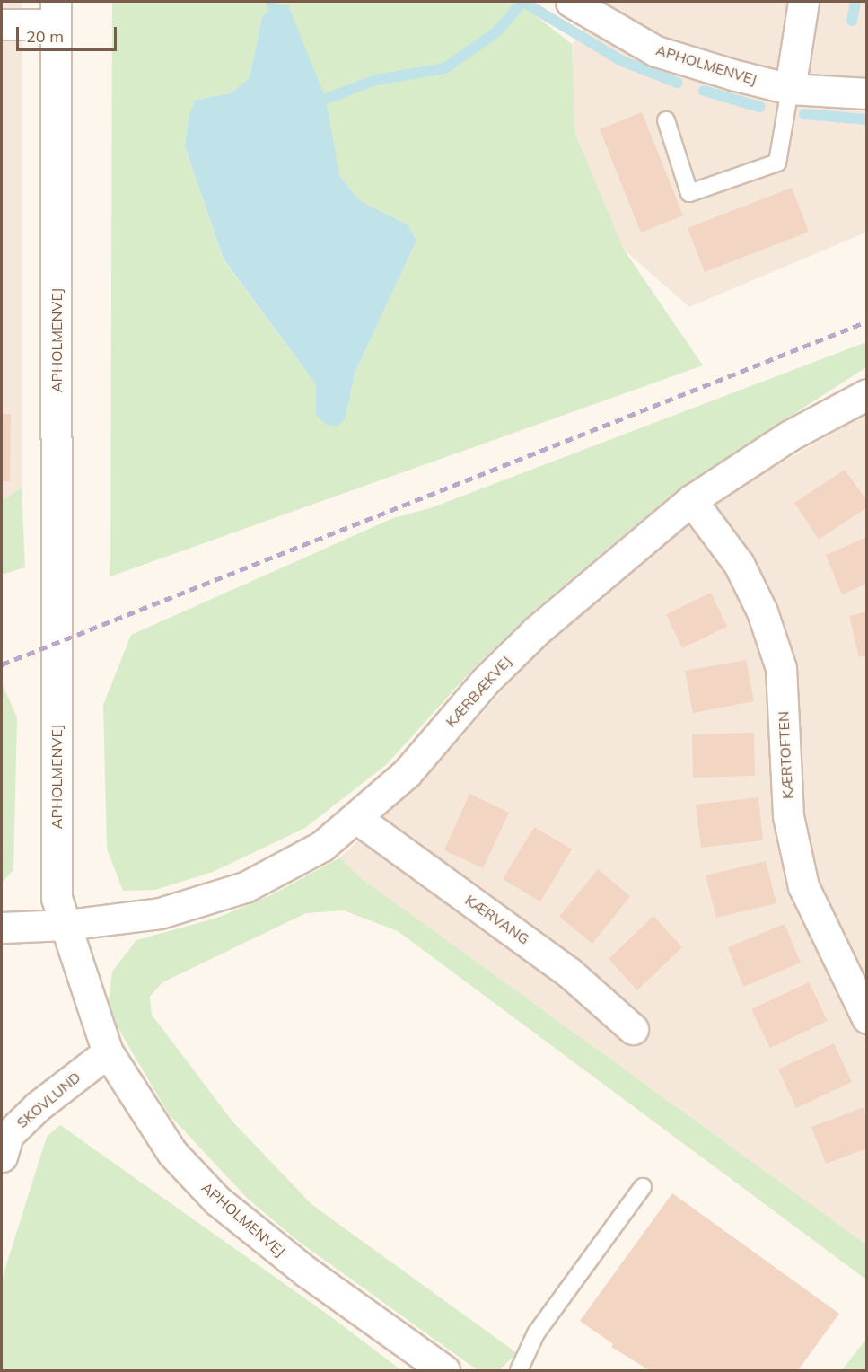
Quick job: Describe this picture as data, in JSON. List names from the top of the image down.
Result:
{
  "streets": {
    "street": [
      "APHOLMENVEJ",
      "KÆRBÆKVEJ",
      "KÆRTOFTEN",
      "KÆRVANG",
      "SKOVLUND"
    ]
  },
  "crossings": [
    ["APHOLMENVEJ", "KÆRBÆKVEJ"],
    ["APHOLMENVEJ", "SKOVLUND"],
    ["KÆRBÆKVEJ", "KÆRTOFTEN"],
    ["KÆRBÆKVEJ", "KÆRVANG"]
  ],
  "scale_bar": "20 m"
}
